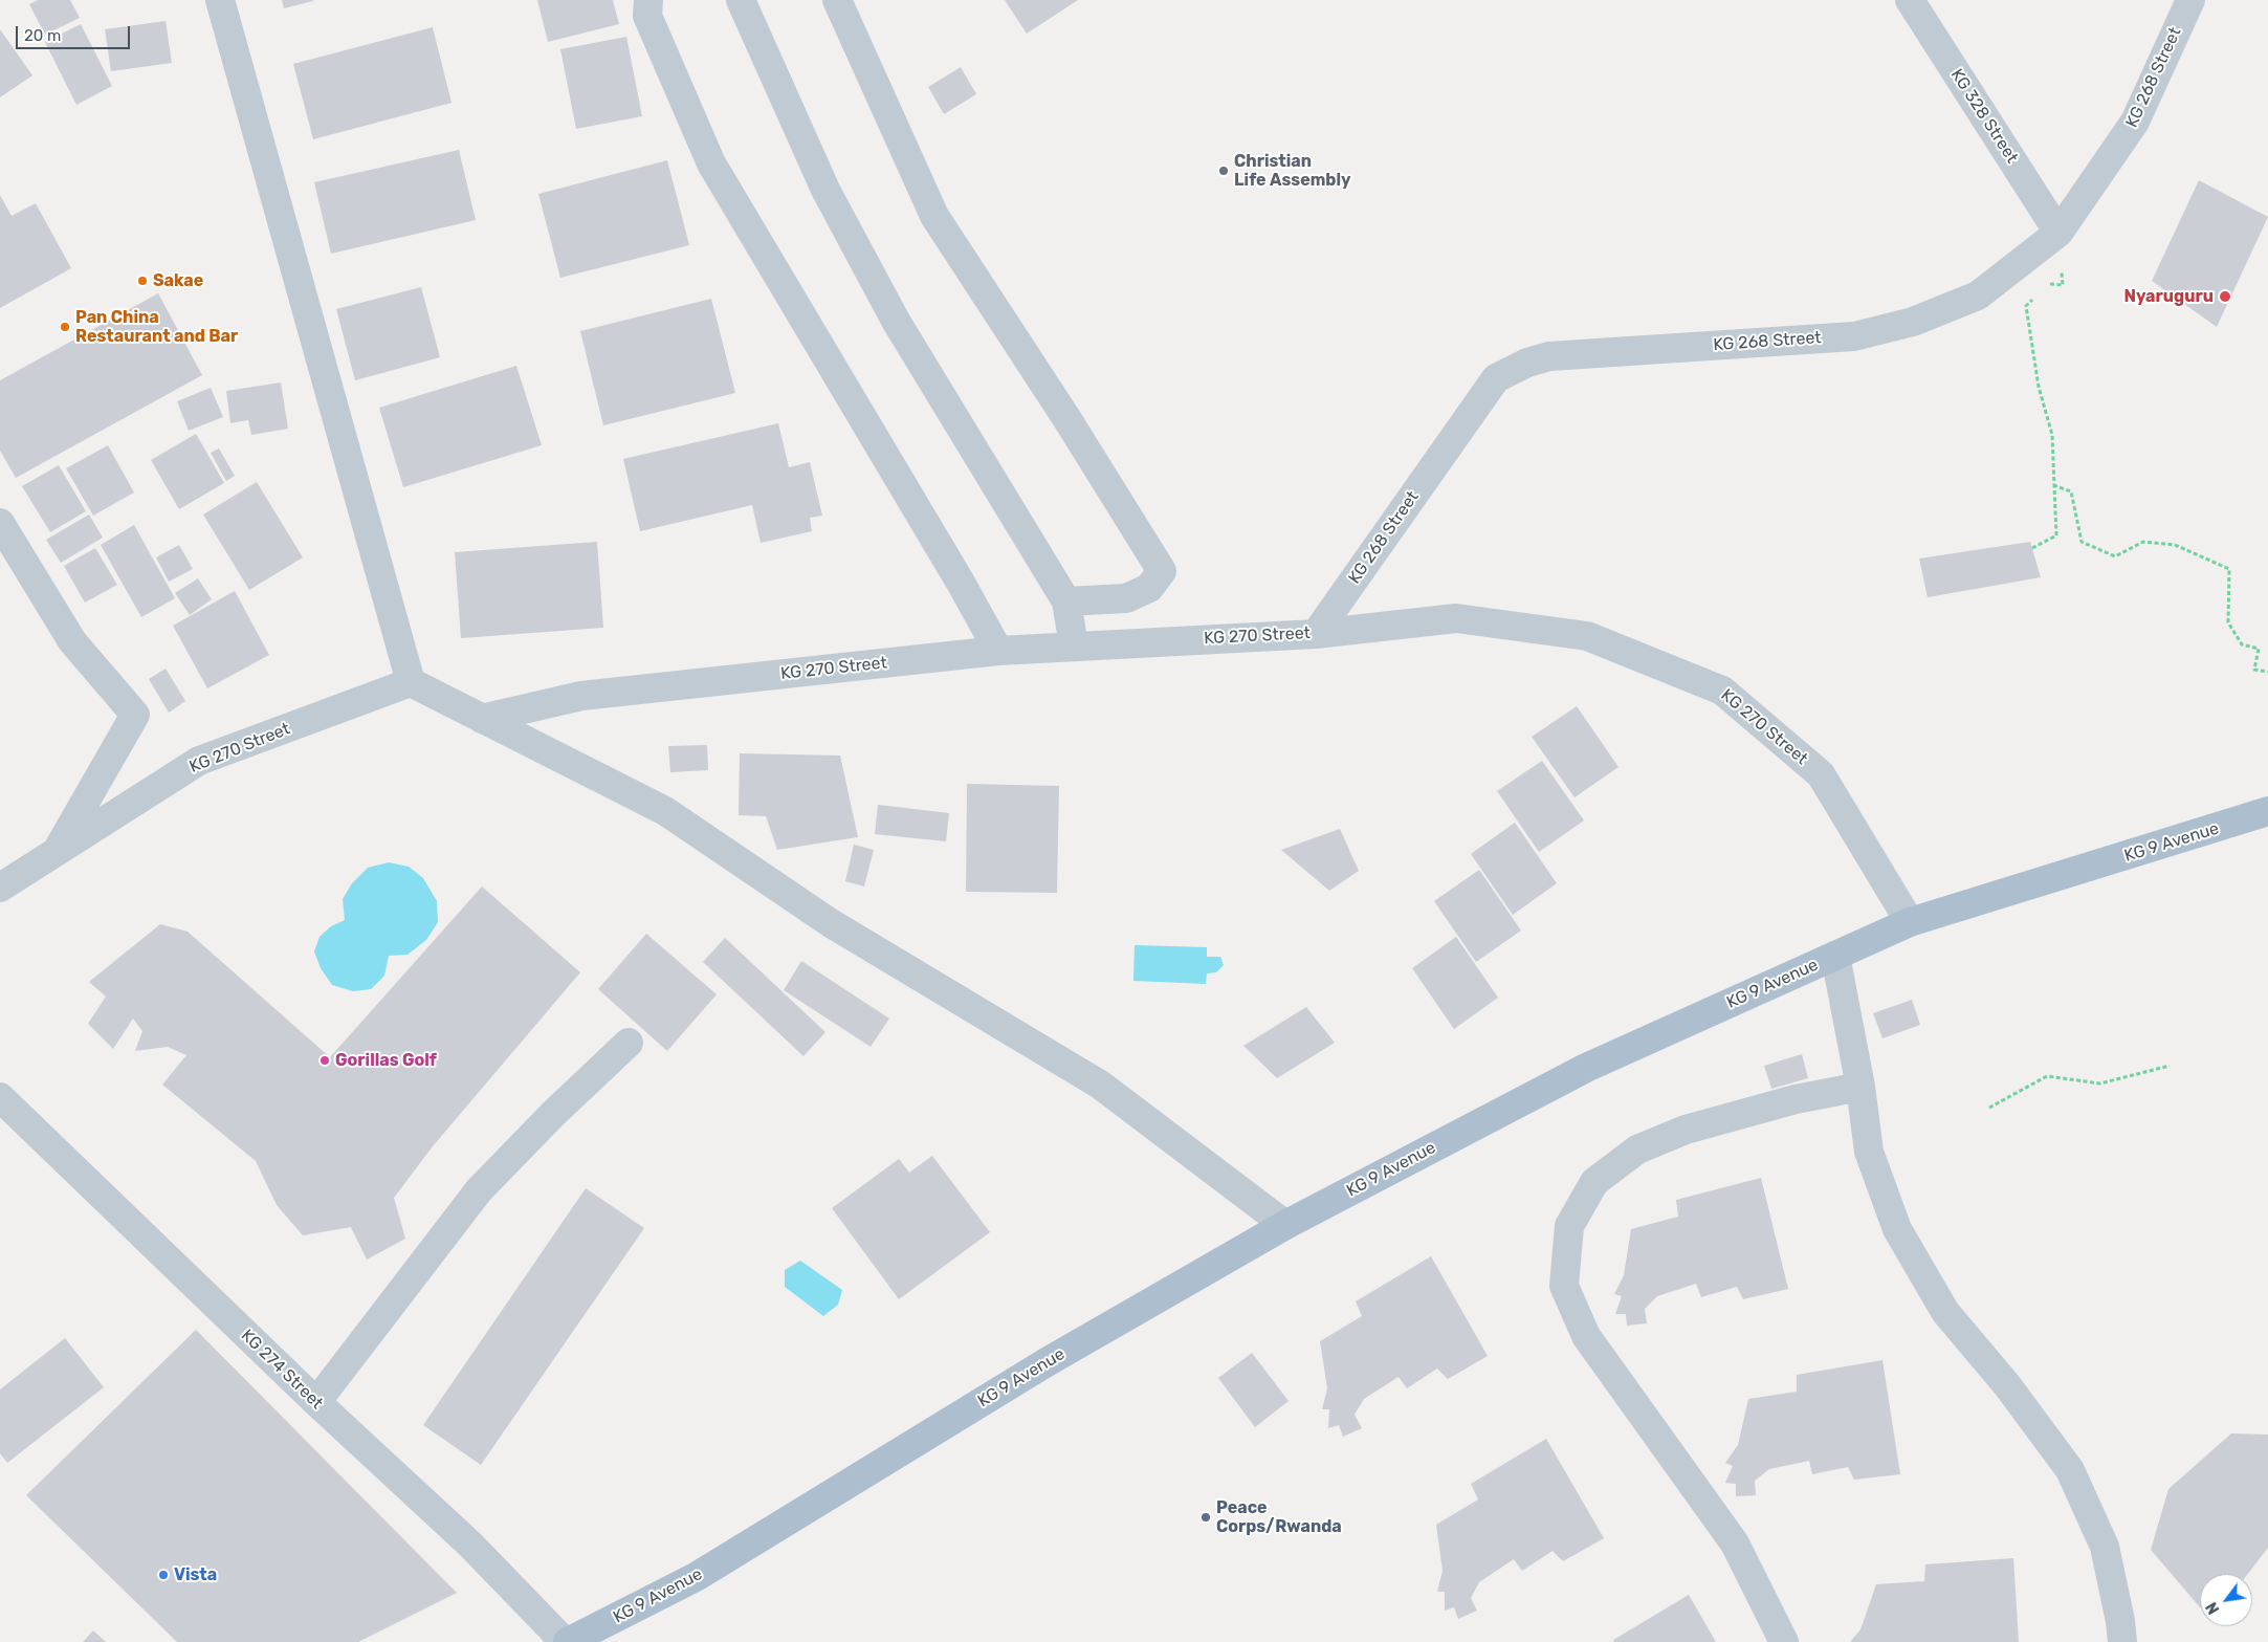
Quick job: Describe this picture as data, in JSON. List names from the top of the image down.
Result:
{
  "streets": {
    "main road": ["KG 9 Avenue"],
    "street": [
      "KG 268 Street",
      "KG 328 Street",
      "KG 270 Street",
      "KG 274 Street"
    ]
  },
  "crossings": [
    ["KG 268 Street", "KG 328 Street"],
    ["KG 268 Street", "KG 270 Street"],
    ["KG 270 Street", "KG 9 Avenue"],
    ["KG 9 Avenue", "KG 274 Street"]
  ],
  "places": [
    "Christian Life Assembly",
    "Sakae",
    "Nyaruguru",
    "Pan China Restaurant and Bar",
    "Gorillas Golf",
    "Peace Corps/Rwanda",
    "Vista"
  ],
  "scale_bar": "20 m",
  "north": "bottom left"
}
